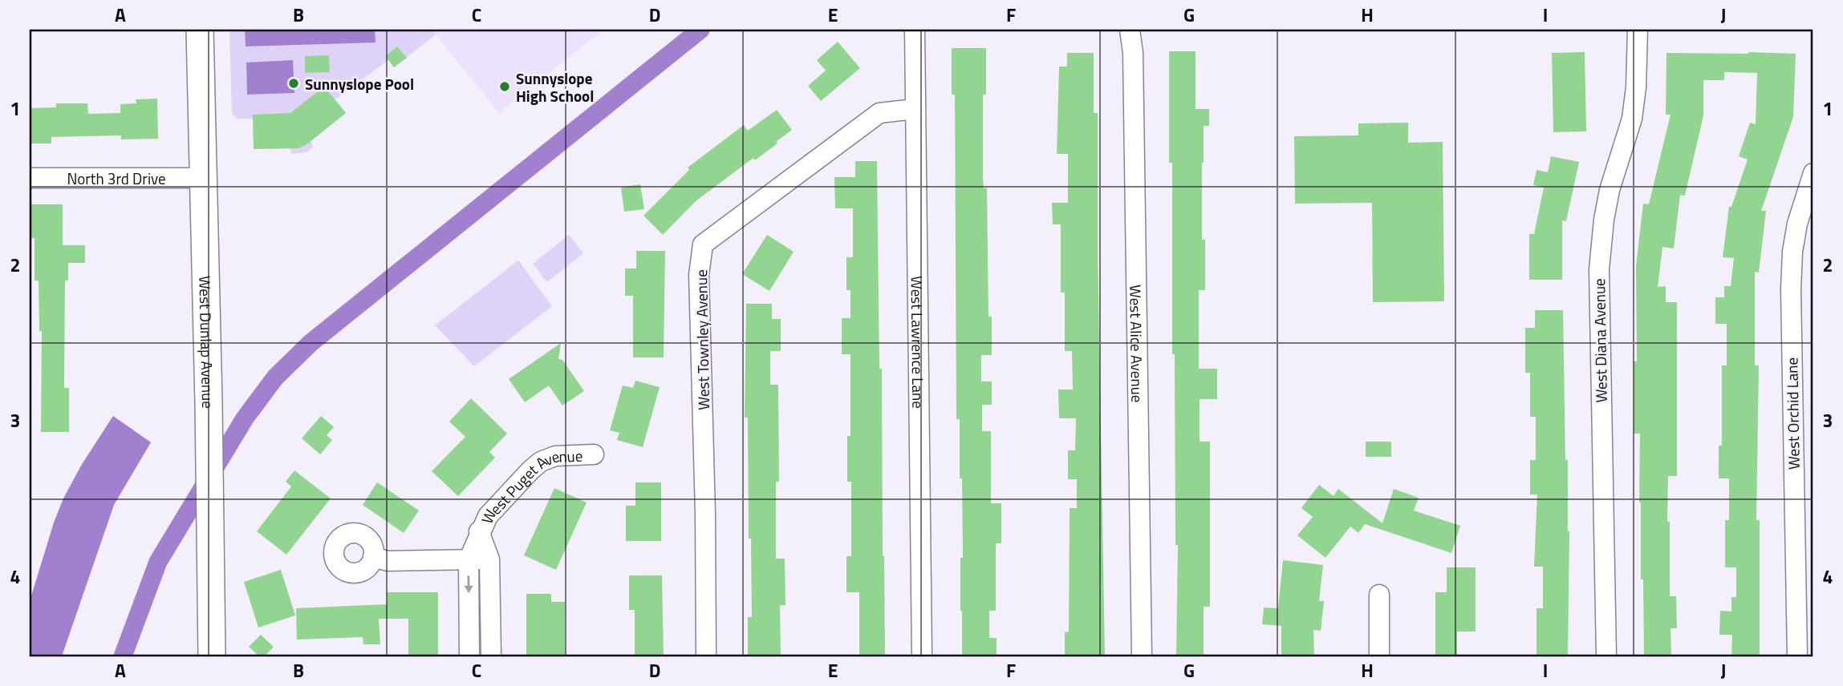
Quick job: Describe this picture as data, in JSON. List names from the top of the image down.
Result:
{
  "streets": {
    "main road": ["West Dunlap Avenue"],
    "street": [
      "North 3rd Drive",
      "West Townley Avenue",
      "West Diana Avenue",
      "West Lawrence Lane",
      "West Alice Avenue",
      "West Orchid Lane",
      "West Puget Avenue"
    ]
  },
  "crossings": [
    ["North 3rd Drive", "West Dunlap Avenue"],
    ["West Townley Avenue", "West Lawrence Lane"]
  ],
  "places": ["Sunnyslope Pool", "Sunnyslope High School"],
  "grid": {
    "columns": [
      "A",
      "B",
      "C",
      "D",
      "E",
      "F",
      "G",
      "H",
      "I",
      "J"
    ],
    "rows": [
      "1",
      "2",
      "3",
      "4"
    ]
  }
}
